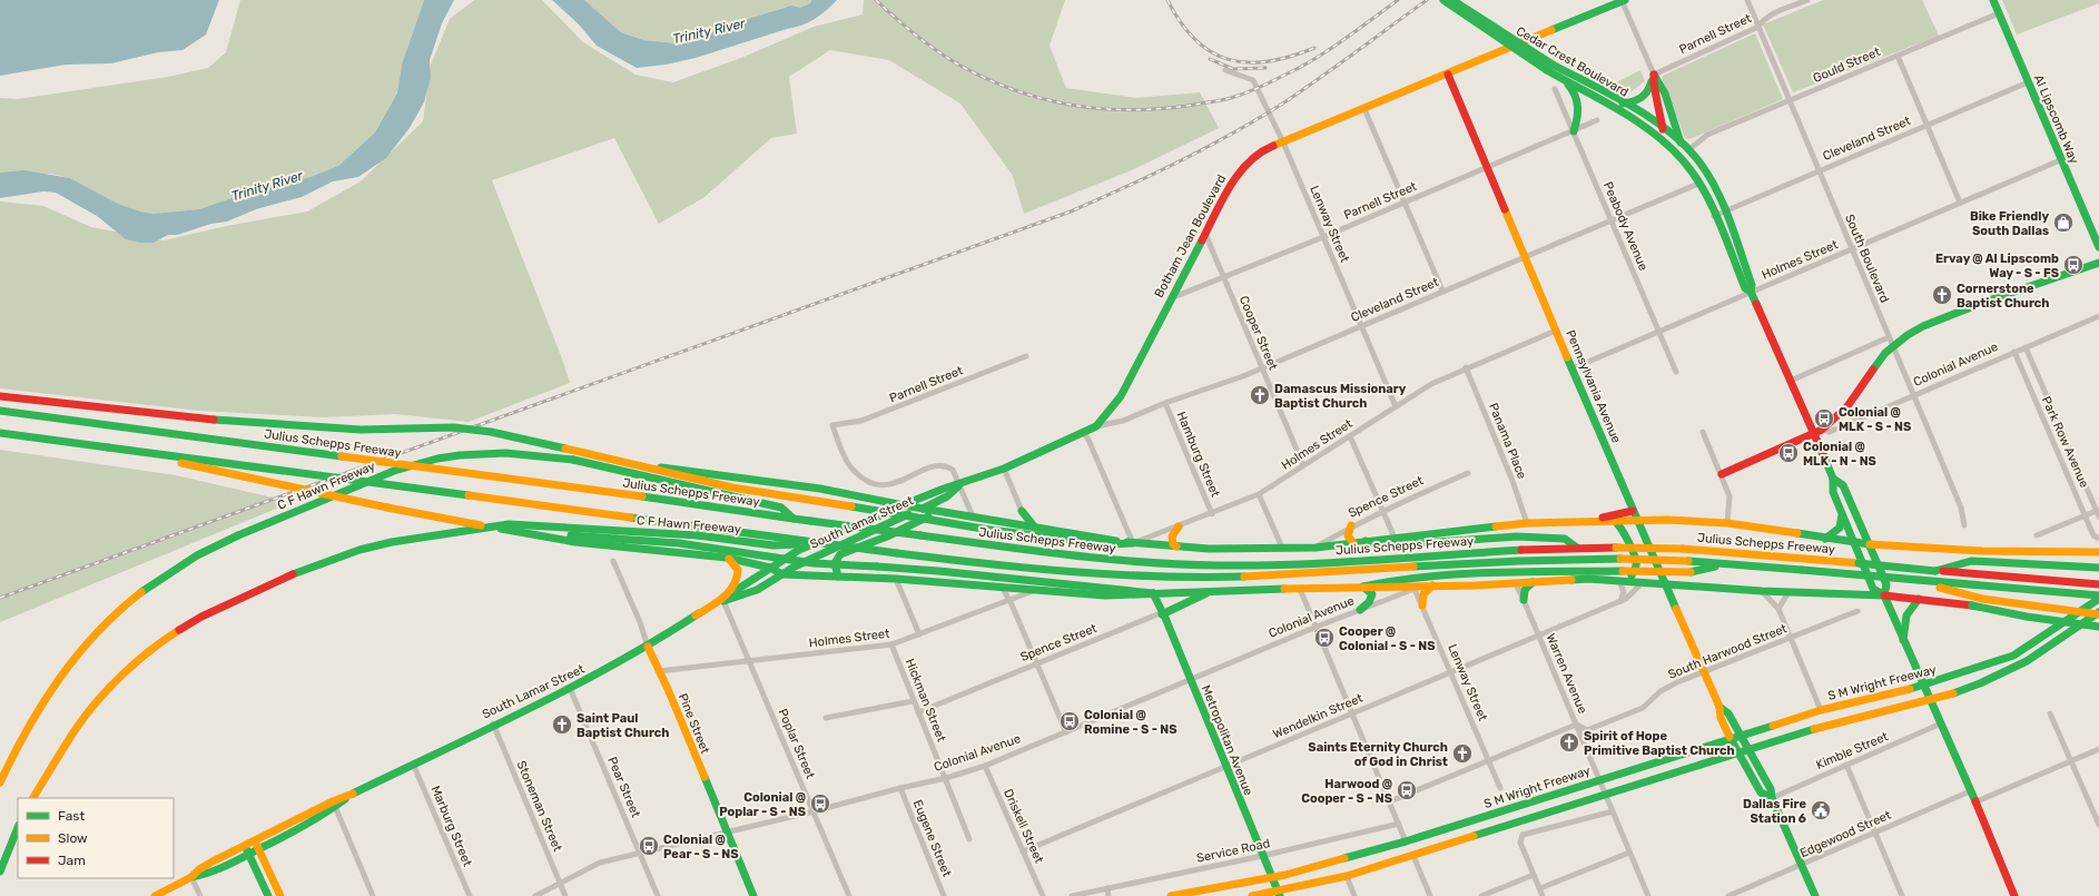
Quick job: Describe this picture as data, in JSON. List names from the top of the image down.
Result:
{
  "streets": {
    "main road": [
      "Cedar Crest Boulevard",
      "Al Lipscomb Way",
      "Botham Jean Boulevard",
      "Pennsylvania Avenue",
      "Julius Schepps Freeway",
      "C F Hawn Freeway",
      "Spence Street",
      "South Lamar Street",
      "S M Wright Freeway",
      "Pine Street",
      "Metropolitan Avenue"
    ],
    "street": [
      "Parnell Street",
      "Gould Street",
      "Cleveland Street",
      "Lenway Street",
      "Peabody Avenue",
      "South Boulevard",
      "Holmes Street",
      "Cooper Street",
      "Colonial Avenue",
      "Panama Place",
      "Park Row Avenue",
      "Hamburg Street",
      "South Harwood Street",
      "Warren Avenue",
      "Hickman Street",
      "Wendelkin Street",
      "Poplar Street",
      "Kimble Street",
      "Pear Street",
      "Stoneman Street",
      "Marburg Street",
      "Driskell Street",
      "Edgewood Street",
      "Eugene Street",
      "Service Road"
    ]
  },
  "crossings": [
    ["Parnell Street", "Lenway Street"],
    ["Parnell Street", "Peabody Avenue"],
    ["Parnell Street", "Botham Jean Boulevard"],
    ["Parnell Street", "South Boulevard"],
    ["Parnell Street", "Cooper Street"],
    ["Parnell Street", "Pennsylvania Avenue"],
    ["Parnell Street", "South Lamar Street"],
    ["Cedar Crest Boulevard", "Gould Street"],
    ["Cedar Crest Boulevard", "Cleveland Street"],
    ["Cedar Crest Boulevard", "Holmes Street"],
    ["Gould Street", "Al Lipscomb Way"],
    ["Gould Street", "South Boulevard"],
    ["Al Lipscomb Way", "Cleveland Street"],
    ["Al Lipscomb Way", "Holmes Street"],
    ["Cleveland Street", "Lenway Street"],
    ["Cleveland Street", "Peabody Avenue"],
    ["Cleveland Street", "Botham Jean Boulevard"],
    ["Cleveland Street", "South Boulevard"],
    ["Cleveland Street", "Cooper Street"],
    ["Cleveland Street", "Pennsylvania Avenue"],
    ["Cleveland Street", "Hamburg Street"],
    ["Lenway Street", "Botham Jean Boulevard"],
    ["Lenway Street", "Holmes Street"],
    ["Lenway Street", "Colonial Avenue"],
    ["Lenway Street", "South Harwood Street"],
    ["Lenway Street", "Wendelkin Street"],
    ["Peabody Avenue", "Holmes Street"],
    ["Botham Jean Boulevard", "Cooper Street"],
    ["Botham Jean Boulevard", "Pennsylvania Avenue"],
    ["Botham Jean Boulevard", "Julius Schepps Freeway"],
    ["Botham Jean Boulevard", "South Lamar Street"],
    ["South Boulevard", "Holmes Street"],
    ["South Boulevard", "Colonial Avenue"],
    ["Holmes Street", "Cooper Street"],
    ["Holmes Street", "Pennsylvania Avenue"],
    ["Holmes Street", "Panama Place"],
    ["Holmes Street", "Julius Schepps Freeway"],
    ["Holmes Street", "Hamburg Street"],
    ["Holmes Street", "Hickman Street"],
    ["Holmes Street", "Pine Street"],
    ["Holmes Street", "Poplar Street"],
    ["Colonial Avenue", "Park Row Avenue"],
    ["Colonial Avenue", "Hickman Street"],
    ["Colonial Avenue", "Pine Street"],
    ["Colonial Avenue", "Metropolitan Avenue"],
    ["Colonial Avenue", "Poplar Street"],
    ["Colonial Avenue", "Pear Street"],
    ["Colonial Avenue", "Stoneman Street"],
    ["Colonial Avenue", "Driskell Street"],
    ["Colonial Avenue", "Eugene Street"],
    ["Pennsylvania Avenue", "Julius Schepps Freeway"],
    ["Pennsylvania Avenue", "South Harwood Street"],
    ["Pennsylvania Avenue", "S M Wright Freeway"],
    ["Pennsylvania Avenue", "Kimble Street"],
    ["Pennsylvania Avenue", "Edgewood Street"],
    ["Panama Place", "Julius Schepps Freeway"],
    ["Julius Schepps Freeway", "C F Hawn Freeway"],
    ["Julius Schepps Freeway", "Spence Street"],
    ["Julius Schepps Freeway", "South Lamar Street"],
    ["Spence Street", "Hickman Street"],
    ["Spence Street", "Metropolitan Avenue"],
    ["South Lamar Street", "Pine Street"],
    ["South Lamar Street", "Poplar Street"],
    ["South Lamar Street", "Pear Street"],
    ["South Lamar Street", "Stoneman Street"],
    ["South Lamar Street", "Marburg Street"],
    ["South Harwood Street", "Warren Avenue"],
    ["Warren Avenue", "S M Wright Freeway"],
    ["Warren Avenue", "Wendelkin Street"],
    ["S M Wright Freeway", "Metropolitan Avenue"],
    ["Wendelkin Street", "Metropolitan Avenue"],
    ["Wendelkin Street", "Driskell Street"],
    ["Metropolitan Avenue", "Service Road"]
  ],
  "water": ["Trinity River"],
  "places": {
    "shop": ["Bike Friendly South Dallas"],
    "bus stop": [
      "Ervay @ Al Lipscomb Way - S - FS",
      "Colonial @ MLK - S - NS",
      "Colonial @ MLK - N - NS",
      "Cooper @ Colonial - S - NS",
      "Colonial @ Romine - S - NS",
      "Harwood @ Cooper - S - NS",
      "Colonial @ Poplar - S - NS",
      "Colonial @ Pear - S - NS"
    ],
    "church": [
      "Cornerstone Baptist Church",
      "Damascus Missionary Baptist Church",
      "Saint Paul Baptist Church",
      "Spirit of Hope Primitive Baptist Church",
      "Saints Eternity Church of God in Christ"
    ],
    "public building": ["Dallas Fire Station 6"]
  },
  "legend": ["Fast", "Slow", "Jam"]
}
